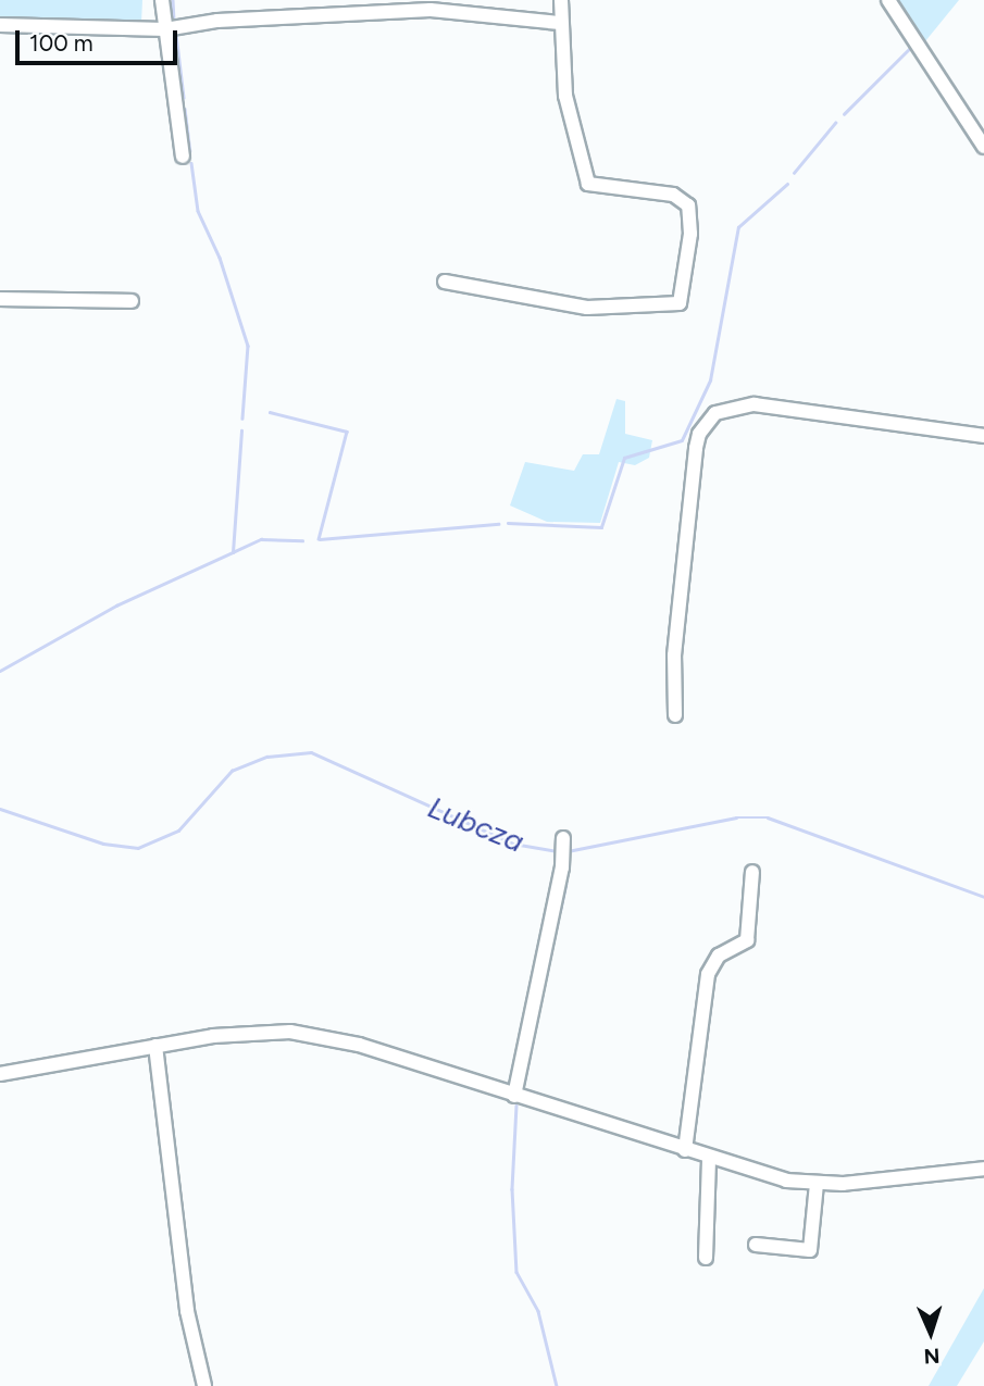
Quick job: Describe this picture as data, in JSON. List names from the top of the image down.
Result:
{
  "water": ["Lubcza"],
  "scale_bar": "100 m",
  "north": "bottom"
}
